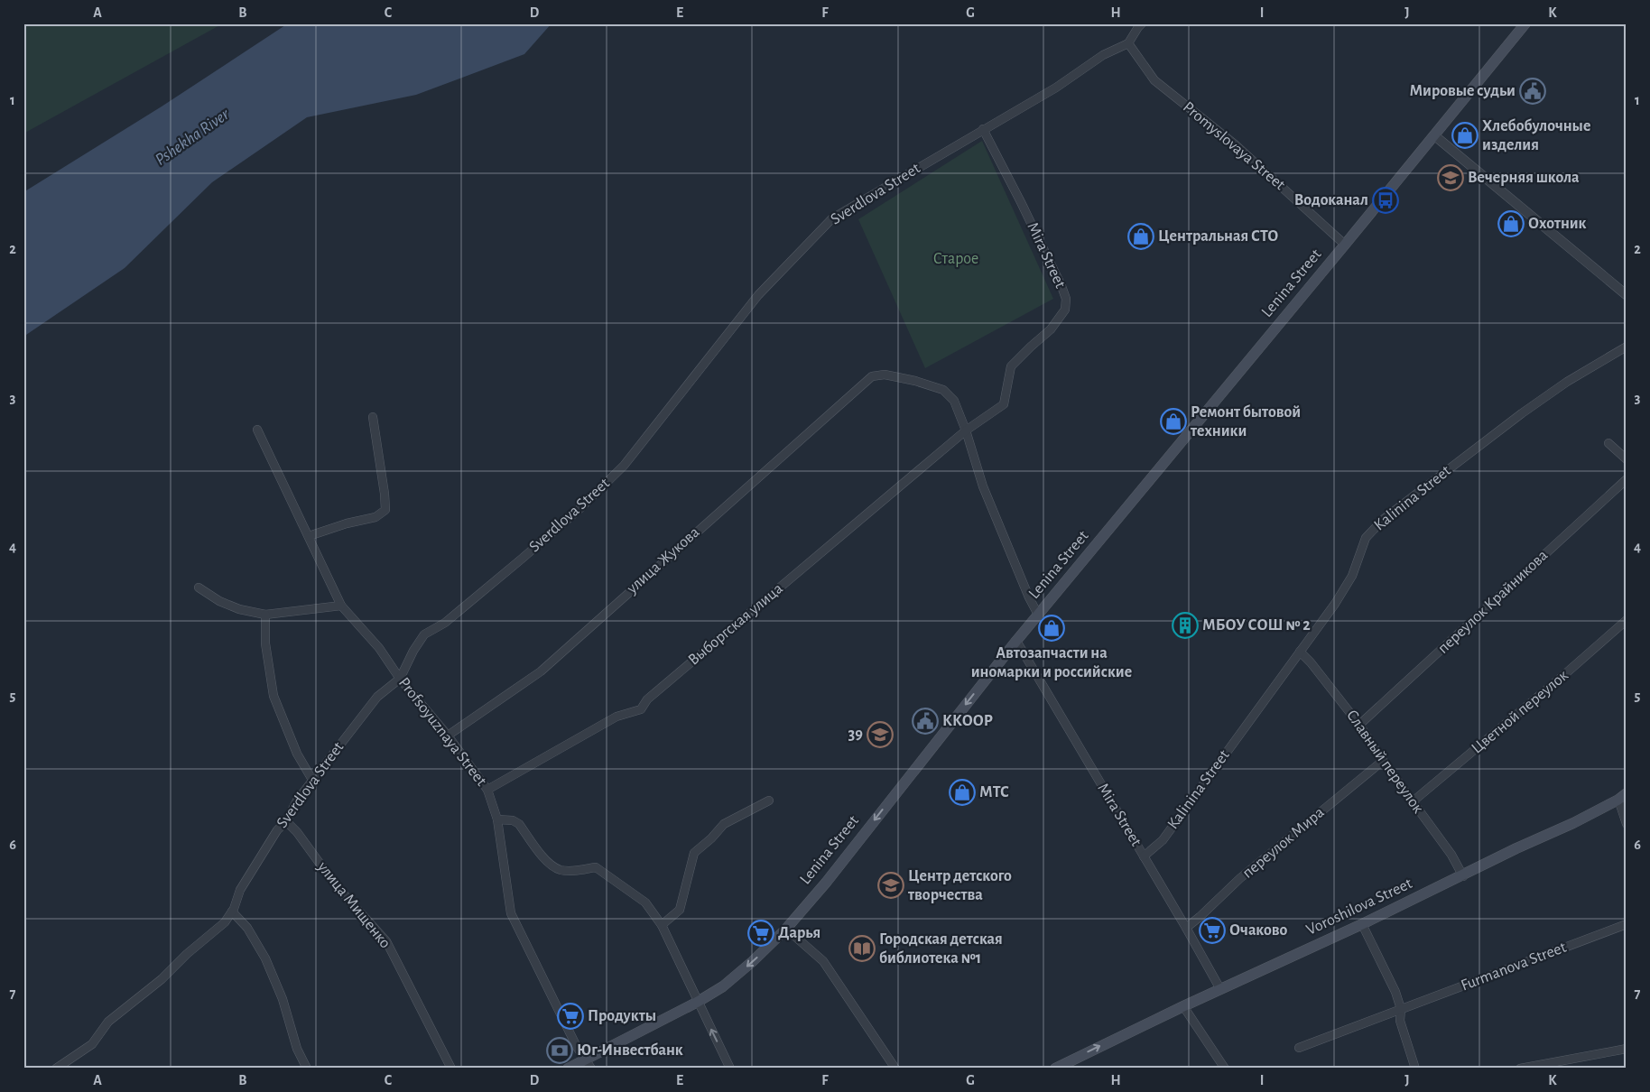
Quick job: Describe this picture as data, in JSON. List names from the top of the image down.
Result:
{
  "streets": {
    "main road": ["Lenina Street", "Voroshilova Street"],
    "street": [
      "Promyslovaya Street",
      "Sverdlova Street",
      "Mira Street",
      "Kalinina Street",
      "улица Жукова",
      "переулок Крайникова",
      "Выборгская улица",
      "Цветной переулок",
      "Profsoyuznaya Street",
      "Славный переулок",
      "переулок Мира",
      "улица Мищенко",
      "Furmanova Street"
    ]
  },
  "crossings": [
    ["Promyslovaya Street", "Sverdlova Street"],
    ["Promyslovaya Street", "Lenina Street"],
    ["Sverdlova Street", "Mira Street"],
    ["Sverdlova Street", "Profsoyuznaya Street"],
    ["Sverdlova Street", "улица Мищенко"],
    ["Mira Street", "Lenina Street"],
    ["Mira Street", "Kalinina Street"],
    ["Mira Street", "улица Жукова"],
    ["Mira Street", "Выборгская улица"],
    ["Mira Street", "переулок Мира"],
    ["Mira Street", "Voroshilova Street"],
    ["Lenina Street", "Profsoyuznaya Street"],
    ["Kalinina Street", "Славный переулок"],
    ["улица Жукова", "Выборгская улица"],
    ["улица Жукова", "Profsoyuznaya Street"],
    ["переулок Крайникова", "Славный переулок"],
    ["Выборгская улица", "Profsoyuznaya Street"],
    ["Цветной переулок", "Славный переулок"],
    ["Славный переулок", "переулок Мира"],
    ["Славный переулок", "Voroshilova Street"]
  ],
  "water": ["Pshekha River"],
  "parks": ["Старое"],
  "places": {
    "public building": ["Мировые судьи", "ККООР"],
    "shop": [
      "Хлебобулочные изделия",
      "Охотник",
      "Центральная СТО",
      "Ремонт бытовой техники",
      "Автозапчасти на иномарки и российские",
      "МТС"
    ],
    "school or university": ["Вечерняя школа", "39", "Центр детского творчества"],
    "bus stop": ["Водоканал"],
    "building": ["МБОУ СОШ № 2"],
    "supermarket": ["Очаково", "Дарья", "Продукты"],
    "library": ["Городская детская библиотека №1"],
    "bank": ["Юг-Инвестбанк"]
  },
  "grid": {
    "columns": [
      "A",
      "B",
      "C",
      "D",
      "E",
      "F",
      "G",
      "H",
      "I",
      "J",
      "K"
    ],
    "rows": [
      "1",
      "2",
      "3",
      "4",
      "5",
      "6",
      "7"
    ]
  }
}
